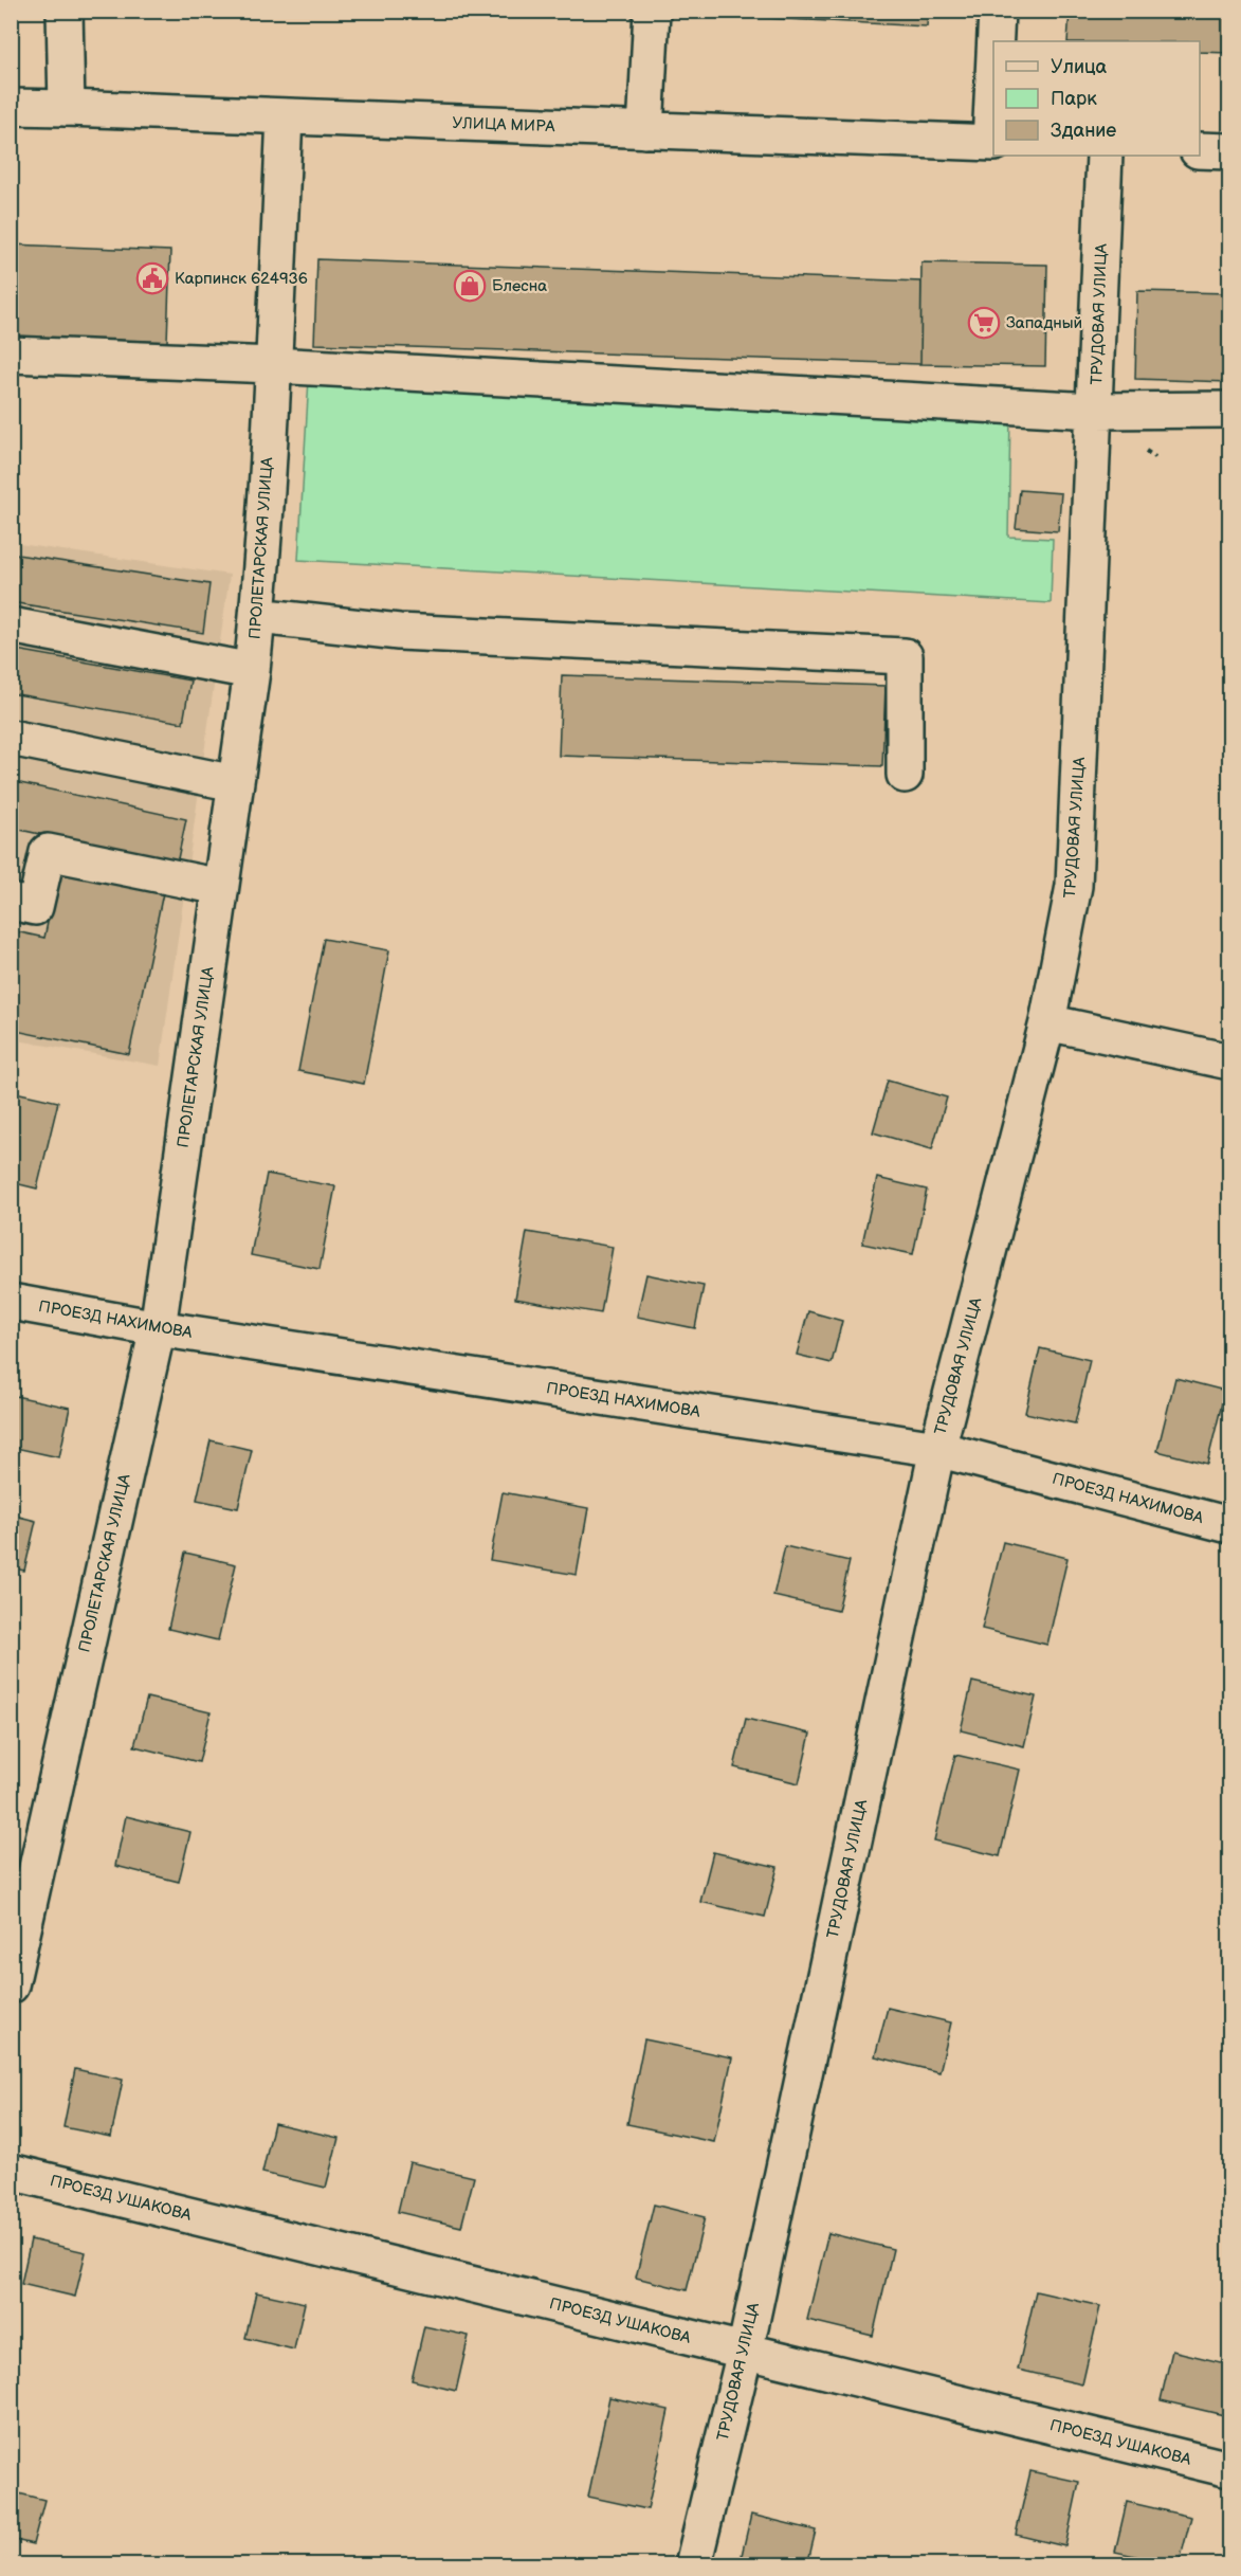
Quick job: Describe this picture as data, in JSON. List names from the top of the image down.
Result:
{
  "streets": {
    "street": [
      "УЛИЦА МИРА",
      "ТРУДОВАЯ УЛИЦА",
      "ПРОЛЕТАРСКАЯ УЛИЦА",
      "ПРОЕЗД НАХИМОВА",
      "ПРОЕЗД УШАКОВА"
    ]
  },
  "crossings": [
    ["УЛИЦА МИРА", "ПРОЛЕТАРСКАЯ УЛИЦА"],
    ["ТРУДОВАЯ УЛИЦА", "ПРОЕЗД НАХИМОВА"],
    ["ТРУДОВАЯ УЛИЦА", "ПРОЕЗД УШАКОВА"],
    ["ПРОЛЕТАРСКАЯ УЛИЦА", "ПРОЕЗД НАХИМОВА"]
  ],
  "places": {
    "public building": ["Карпинск 624936"],
    "shop": ["Блесна"],
    "supermarket": ["Западный"]
  },
  "legend": ["Улица", "Парк", "Здание"]
}
